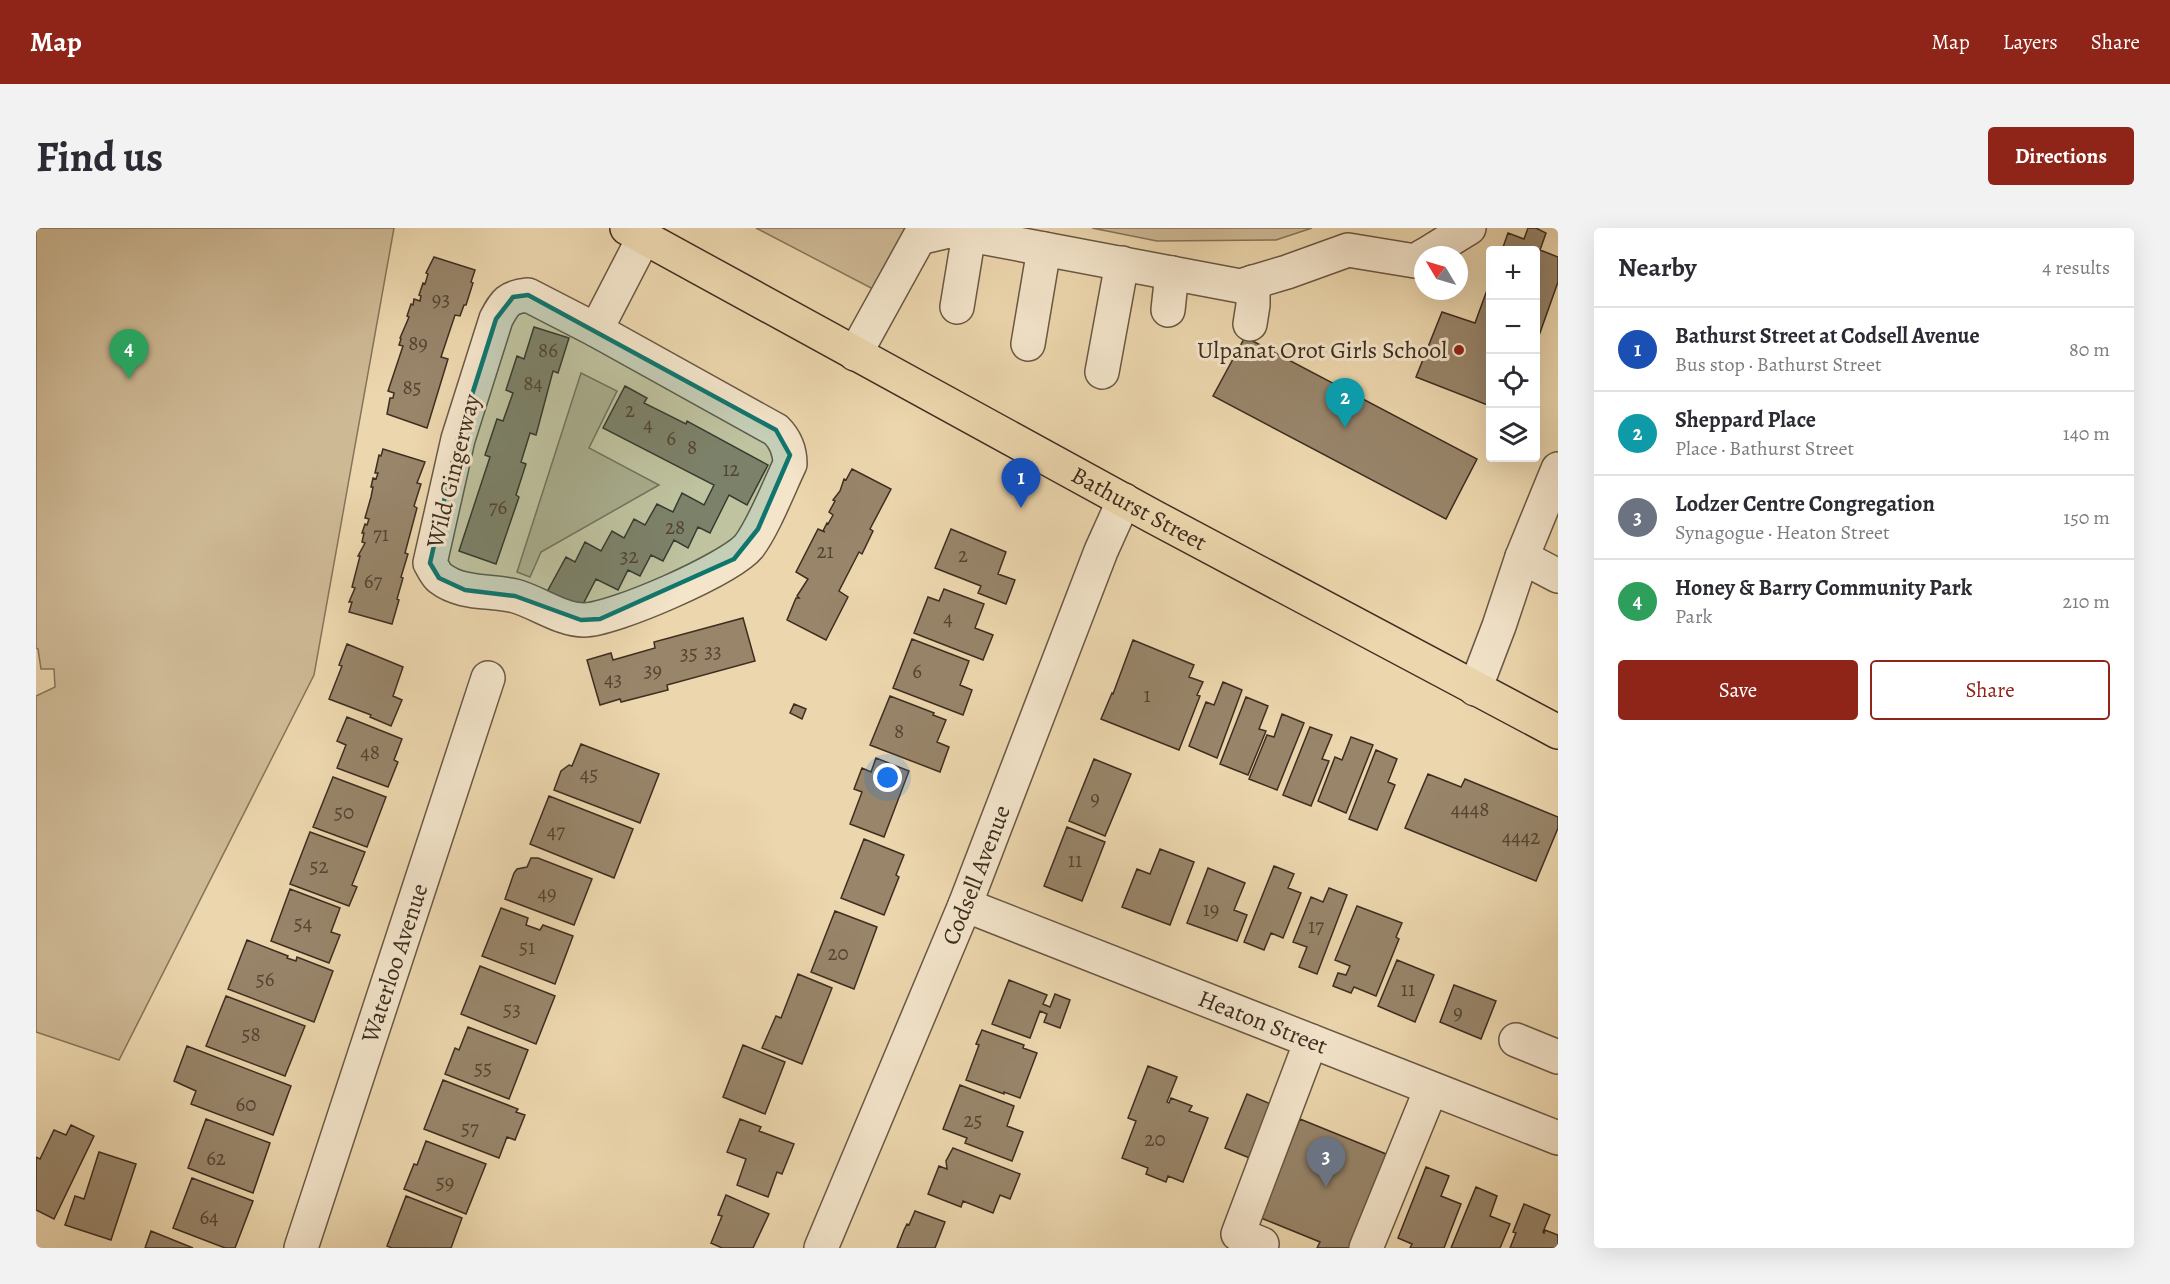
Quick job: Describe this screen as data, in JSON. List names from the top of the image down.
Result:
{
  "streets": {
    "main road": ["Bathurst Street"],
    "street": [
      "Wild Gingerway",
      "Codsell Avenue",
      "Waterloo Avenue",
      "Heaton Street"
    ]
  },
  "crossings": [
    ["Bathurst Street", "Codsell Avenue"],
    ["Codsell Avenue", "Heaton Street"]
  ],
  "places": ["Ulpanat Orot Girls School"],
  "house_numbers": [
    "93",
    "89",
    "86",
    "84",
    "85",
    "2",
    "4",
    "6",
    "8",
    "12",
    "76",
    "28",
    "71",
    "21",
    "2",
    "32",
    "67",
    "4",
    "33",
    "35",
    "39",
    "6",
    "43",
    "1",
    "8",
    "48",
    "45",
    "9",
    "4448",
    "50",
    "47",
    "4442",
    "11",
    "52",
    "49",
    "19",
    "54",
    "17",
    "51",
    "20",
    "56",
    "11",
    "53",
    "9",
    "58",
    "55",
    "60",
    "25",
    "57",
    "20",
    "62",
    "59",
    "64"
  ],
  "north": "top left",
  "page": {
    "header": "Map",
    "nav": ["Map", "Layers", "Share"],
    "buttons": [
      "Directions",
      ["Save", "Share"]
    ],
    "title": "Find us",
    "heading": ["Nearby", "4 results"],
    "map_buttons": ["+", "−"],
    "list": [
      {
        "mark": "1",
        "name": "Bathurst Street at Codsell Avenue",
        "note": "Bus stop · Bathurst Street",
        "value": "80 m"
      },
      {
        "mark": "2",
        "name": "Sheppard Place",
        "note": "Place · Bathurst Street",
        "value": "140 m"
      },
      {
        "mark": "3",
        "name": "Lodzer Centre Congregation",
        "note": "Synagogue · Heaton Street",
        "value": "150 m"
      },
      {
        "mark": "4",
        "name": "Honey & Barry Community Park",
        "note": "Park",
        "value": "210 m"
      }
    ],
    "pins": [
      "4",
      "2",
      "1",
      "3"
    ]
  }
}
